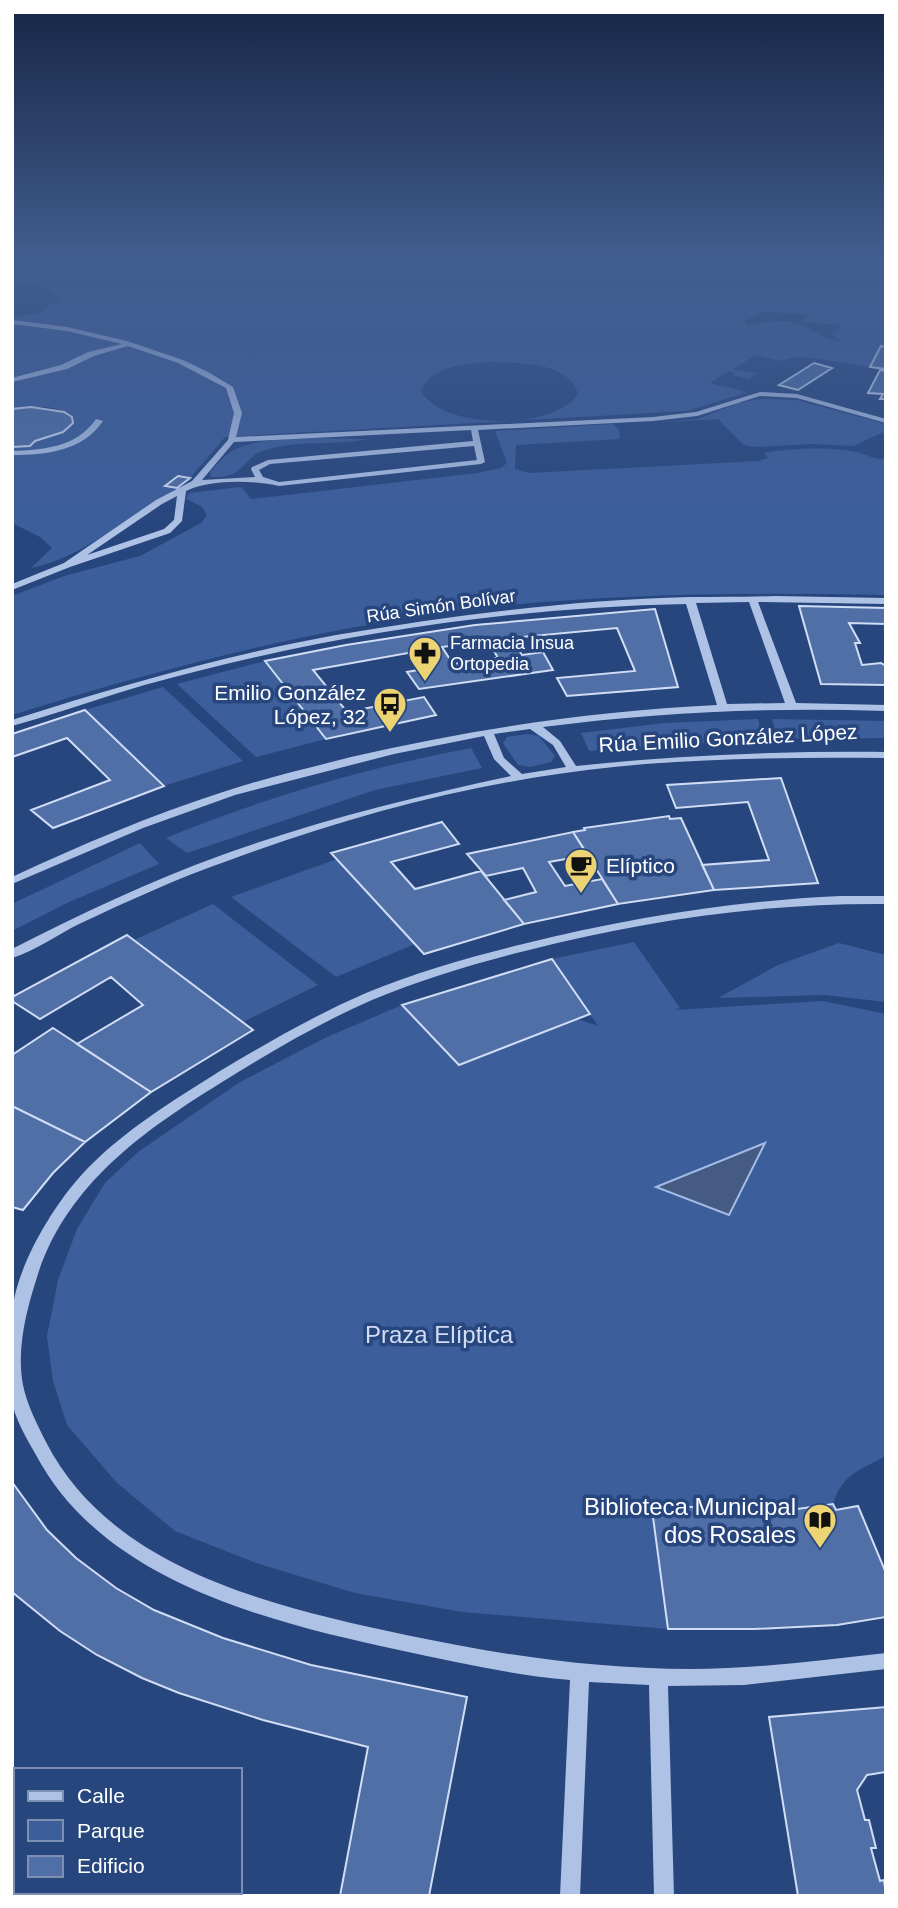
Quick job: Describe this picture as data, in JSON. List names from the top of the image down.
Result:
{
  "streets": {
    "street": ["Rúa Simón Bolívar", "Rúa Emilio González López"]
  },
  "crossings": [
    ["Rúa Simón Bolívar", "Rúa Emilio González López"]
  ],
  "parks": ["Praza Elíptica"],
  "places": {
    "pharmacy": ["Farmacia Insua Ortopedia"],
    "bus stop": ["Emilio González López, 32"],
    "cafe": ["Elíptico"],
    "library": ["Biblioteca Municipal dos Rosales"]
  },
  "legend": ["Calle", "Parque", "Edificio"]
}
